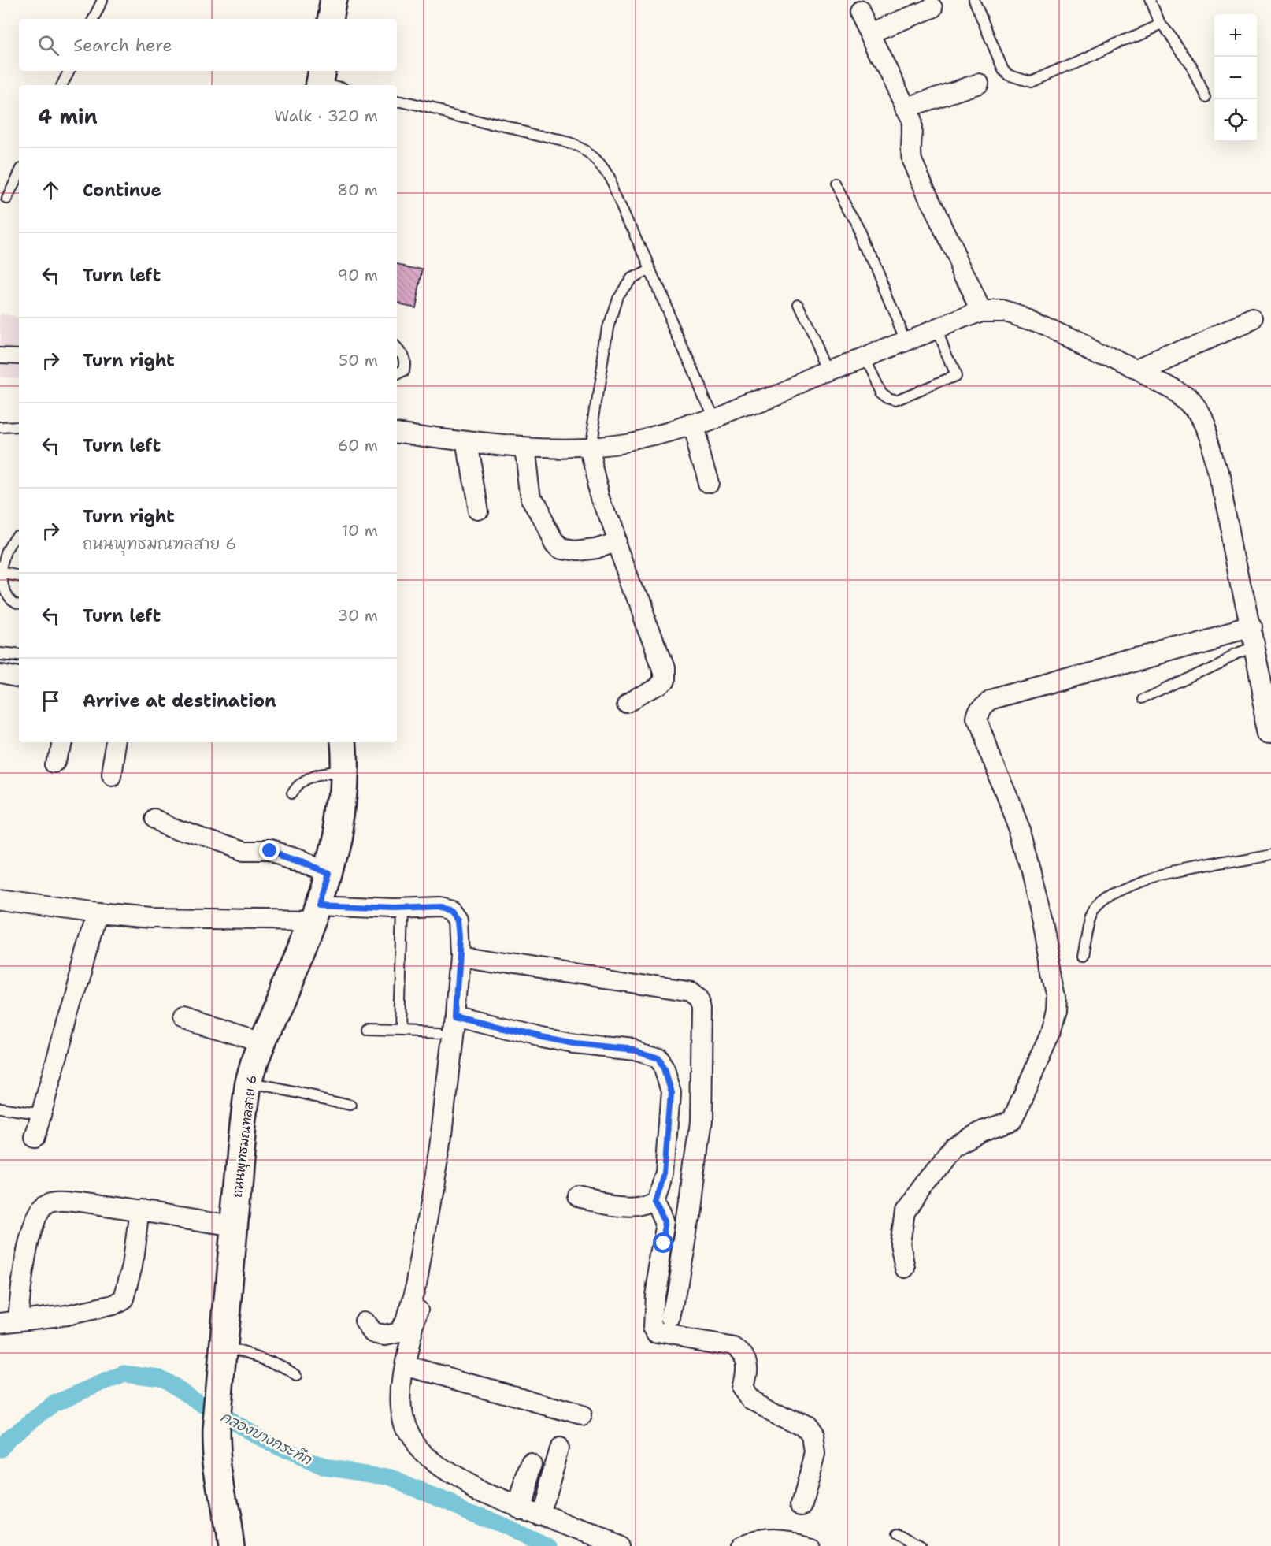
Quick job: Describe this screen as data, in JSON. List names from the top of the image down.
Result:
{
  "streets": {
    "main road": ["ถนนพุทธมณฑลสาย 6"]
  },
  "water": ["คลองบางกระทึก"],
  "page": {
    "map_buttons": ["+", "−"],
    "search": "Search here",
    "heading": ["4 min", "Walk · 320 m"],
    "list": [
      ["Continue", "80 m"],
      ["Turn left", "90 m"],
      ["Turn right", "50 m"],
      ["Turn left", "60 m"],
      ["Turn right", "ถนนพุทธมณฑลสาย 6", "10 m"],
      ["Turn left", "30 m"],
      "Arrive at destination"
    ]
  }
}
